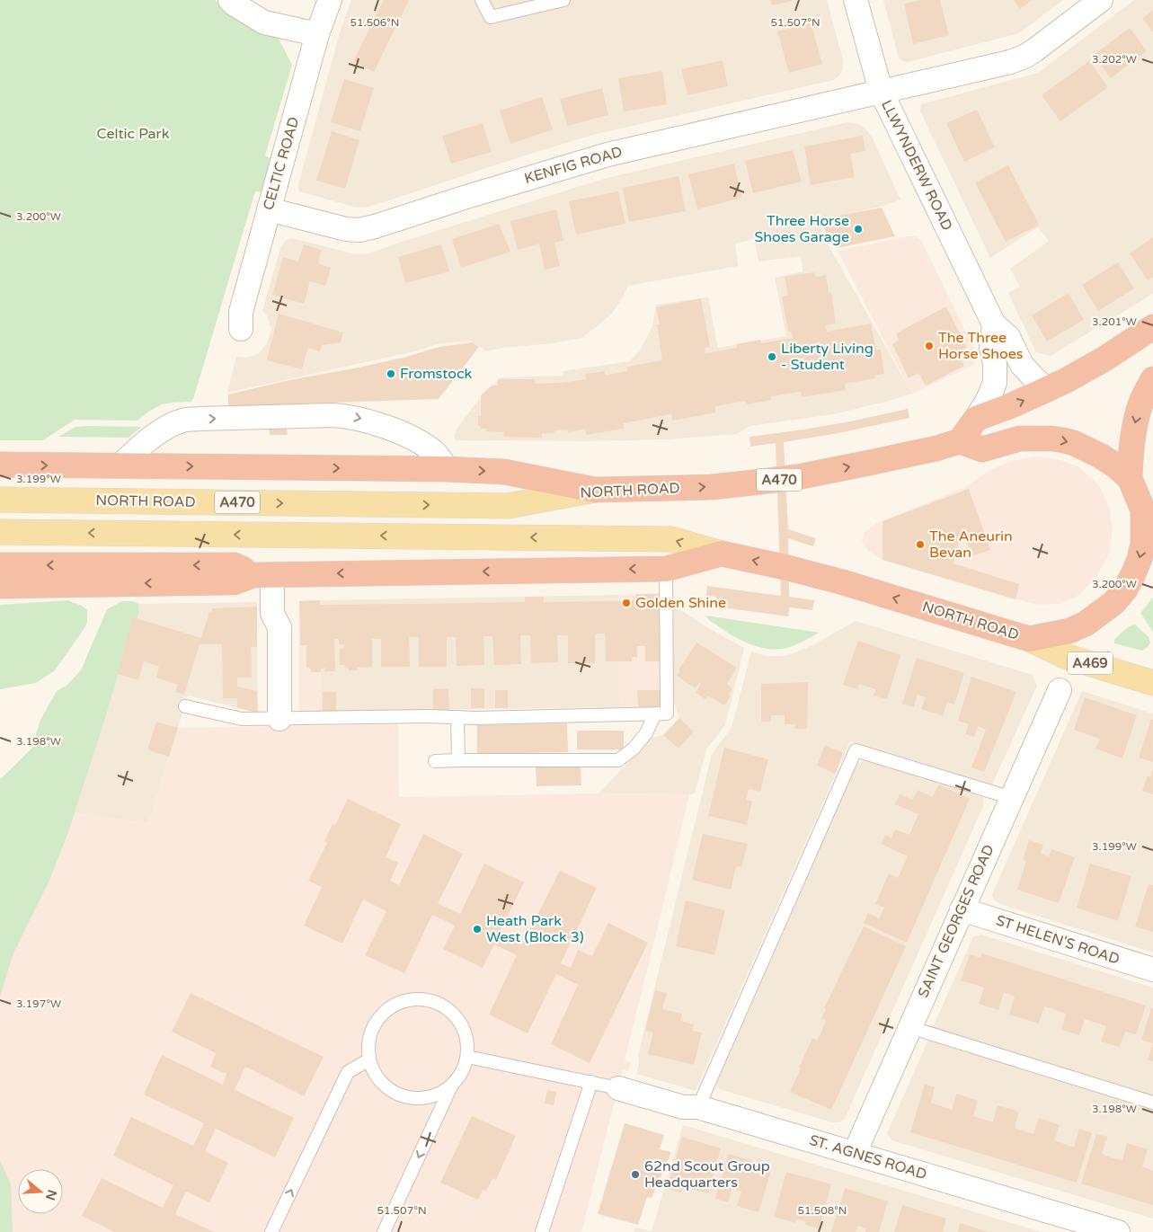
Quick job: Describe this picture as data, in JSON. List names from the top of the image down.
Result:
{
  "streets": {
    "highway": ["A470", "NORTH ROAD"],
    "main road": ["A469"],
    "street": [
      "CELTIC ROAD",
      "KENFIG ROAD",
      "LLWYNDERW ROAD",
      "SAINT GEORGES ROAD",
      "ST HELEN'S ROAD",
      "ST. AGNES ROAD"
    ]
  },
  "crossings": [
    ["CELTIC ROAD", "KENFIG ROAD"],
    ["KENFIG ROAD", "LLWYNDERW ROAD"],
    ["A470", "NORTH ROAD"],
    ["NORTH ROAD", "A469"],
    ["SAINT GEORGES ROAD", "ST HELEN'S ROAD"],
    ["SAINT GEORGES ROAD", "ST. AGNES ROAD"]
  ],
  "parks": ["Celtic Park"],
  "places": [
    "Three Horse Shoes Garage",
    "The Three Horse Shoes",
    "Liberty Living - Student",
    "Fromstock",
    "The Aneurin Bevan",
    "Golden Shine",
    "Heath Park West (Block 3)",
    "62nd Scout Group Headquarters"
  ],
  "north": "right",
  "coordinates": [
    "51.506°N",
    "51.507°N",
    "3.202°W",
    "3.200°W",
    "3.201°W",
    "3.199°W",
    "3.198°W",
    "3.197°W",
    "51.508°N"
  ]
}
